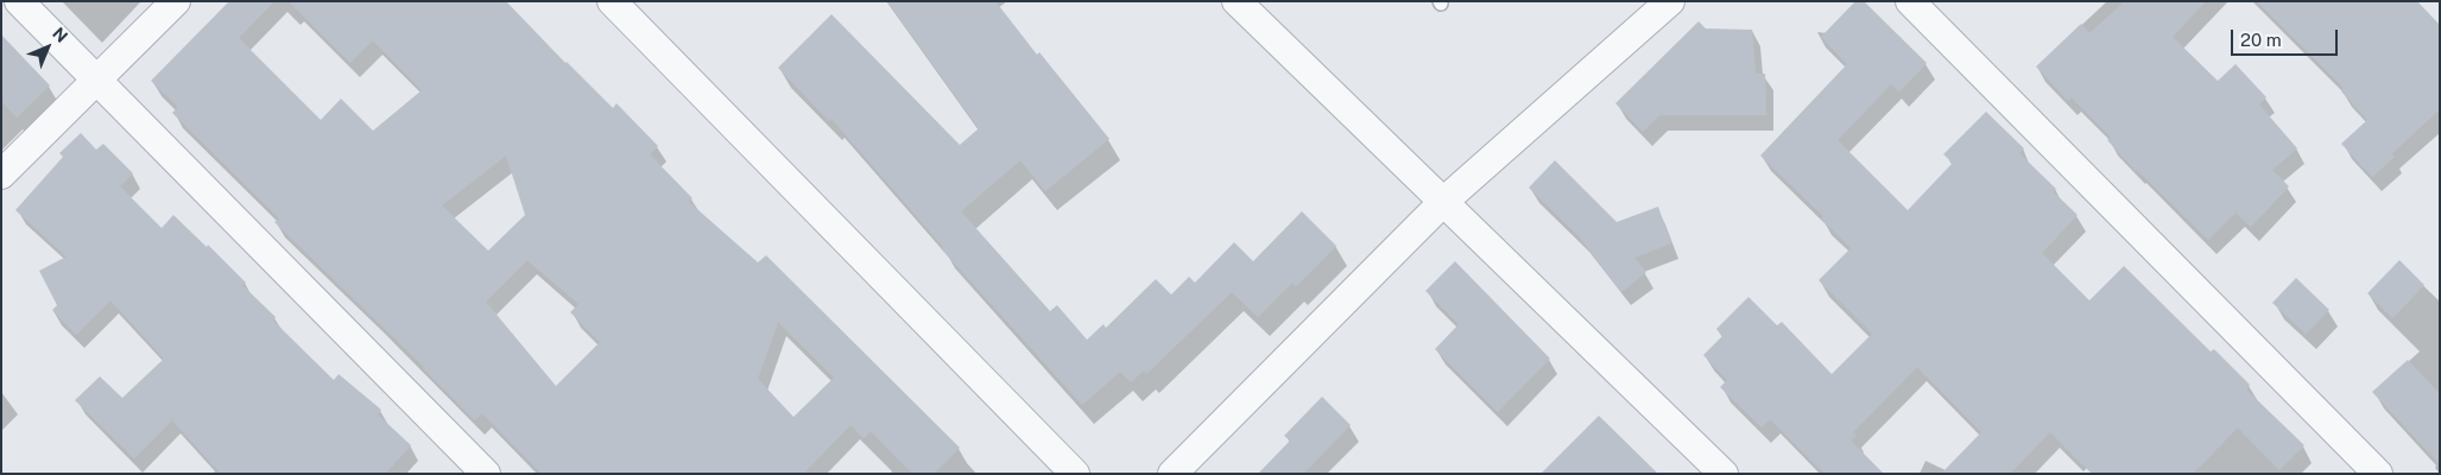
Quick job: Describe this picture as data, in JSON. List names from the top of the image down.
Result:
{
  "scale_bar": "20 m",
  "north": "top right"
}
